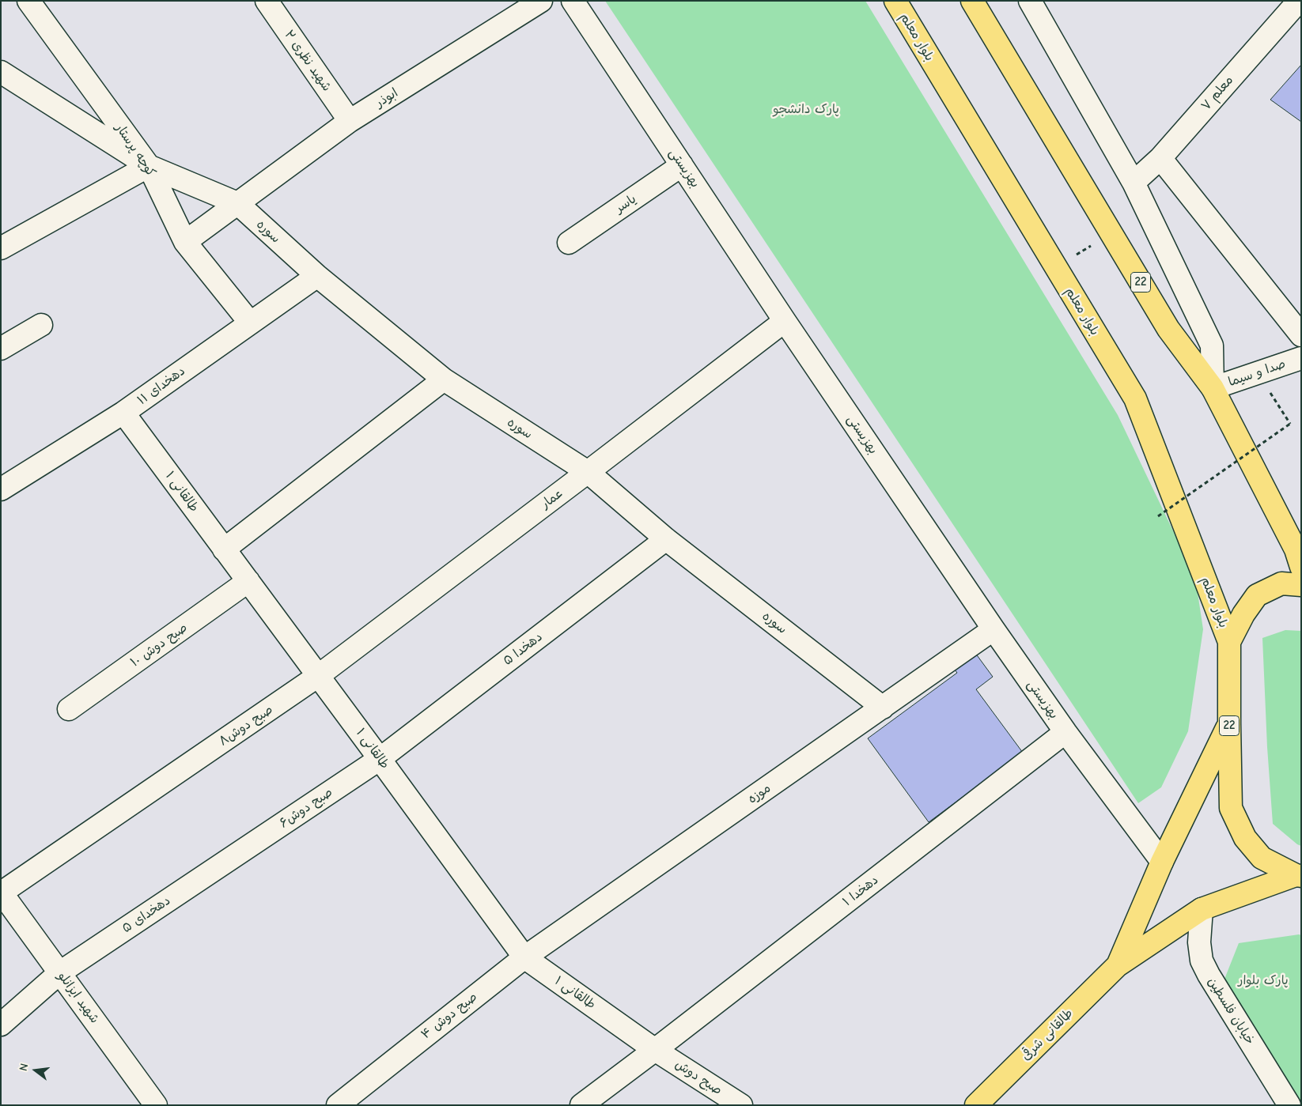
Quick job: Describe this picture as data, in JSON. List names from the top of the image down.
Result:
{
  "streets": {
    "main road": ["بلوار معلم", "22", "طالقانی شرقی"],
    "street": [
      "شهید نظری ۲",
      "معلم ۷",
      "ابوذر",
      "کوچه پرستار",
      "بهزیستی",
      "یاسر",
      "سوره",
      "صدا و سیما",
      "دهخدای ۱۱",
      "طالقانی ۱",
      "عمار",
      "صبح دوش ۱۰",
      "دهخدا ۵",
      "صبح دوش۸",
      "موزه",
      "صبح دوش۶",
      "دهخدا ۱",
      "دهخدای ۵",
      "شهید ایزانلو",
      "خیابان فلسطین",
      "صبح دوش ۴",
      "صبح دوش"
    ]
  },
  "crossings": [
    ["بلوار معلم", "22"],
    ["شهید نظری ۲", "ابوذر"],
    ["ابوذر", "کوچه پرستار"],
    ["ابوذر", "سوره"],
    ["کوچه پرستار", "سوره"],
    ["کوچه پرستار", "دهخدای ۱۱"],
    ["بهزیستی", "یاسر"],
    ["بهزیستی", "عمار"],
    ["بهزیستی", "موزه"],
    ["بهزیستی", "دهخدا ۱"],
    ["سوره", "دهخدای ۱۱"],
    ["سوره", "عمار"],
    ["سوره", "دهخدا ۵"],
    ["سوره", "موزه"],
    ["22", "صدا و سیما"],
    ["دهخدای ۱۱", "طالقانی ۱"],
    ["طالقانی ۱", "عمار"],
    ["طالقانی ۱", "صبح دوش ۱۰"],
    ["طالقانی ۱", "دهخدا ۵"],
    ["طالقانی ۱", "صبح دوش۸"],
    ["طالقانی ۱", "موزه"],
    ["طالقانی ۱", "صبح دوش۶"],
    ["طالقانی ۱", "دهخدا ۱"],
    ["طالقانی ۱", "صبح دوش ۴"],
    ["طالقانی ۱", "صبح دوش"],
    ["عمار", "صبح دوش۸"],
    ["دهخدا ۵", "صبح دوش۶"],
    ["صبح دوش۸", "شهید ایزانلو"],
    ["موزه", "صبح دوش ۴"],
    ["صبح دوش۶", "دهخدای ۵"],
    ["دهخدا ۱", "صبح دوش"],
    ["دهخدای ۵", "شهید ایزانلو"]
  ],
  "parks": ["پارک دانشجو", "پارک بلوار"],
  "north": "left"
}
